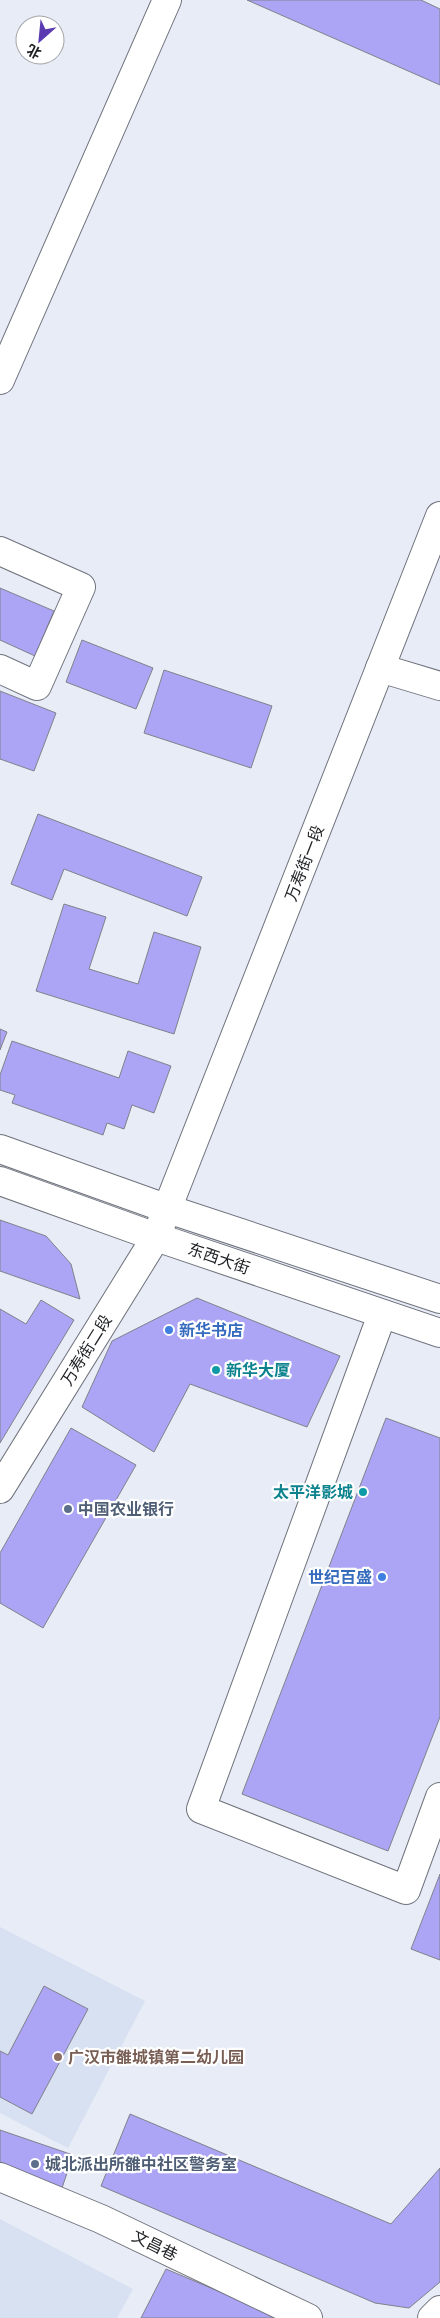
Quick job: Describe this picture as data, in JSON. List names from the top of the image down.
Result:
{
  "streets": {
    "street": [
      "万寿街一段",
      "东西大街",
      "万寿街二段",
      "文昌巷"
    ]
  },
  "crossings": [
    ["万寿街一段", "东西大街"],
    ["万寿街一段", "万寿街二段"],
    ["东西大街", "万寿街二段"]
  ],
  "places": [
    "新华书店",
    "新华大厦",
    "太平洋影城",
    "中国农业银行",
    "世纪百盛",
    "广汉市雒城镇第二幼儿园",
    "城北派出所雒中社区警务室"
  ],
  "north": "bottom left"
}
